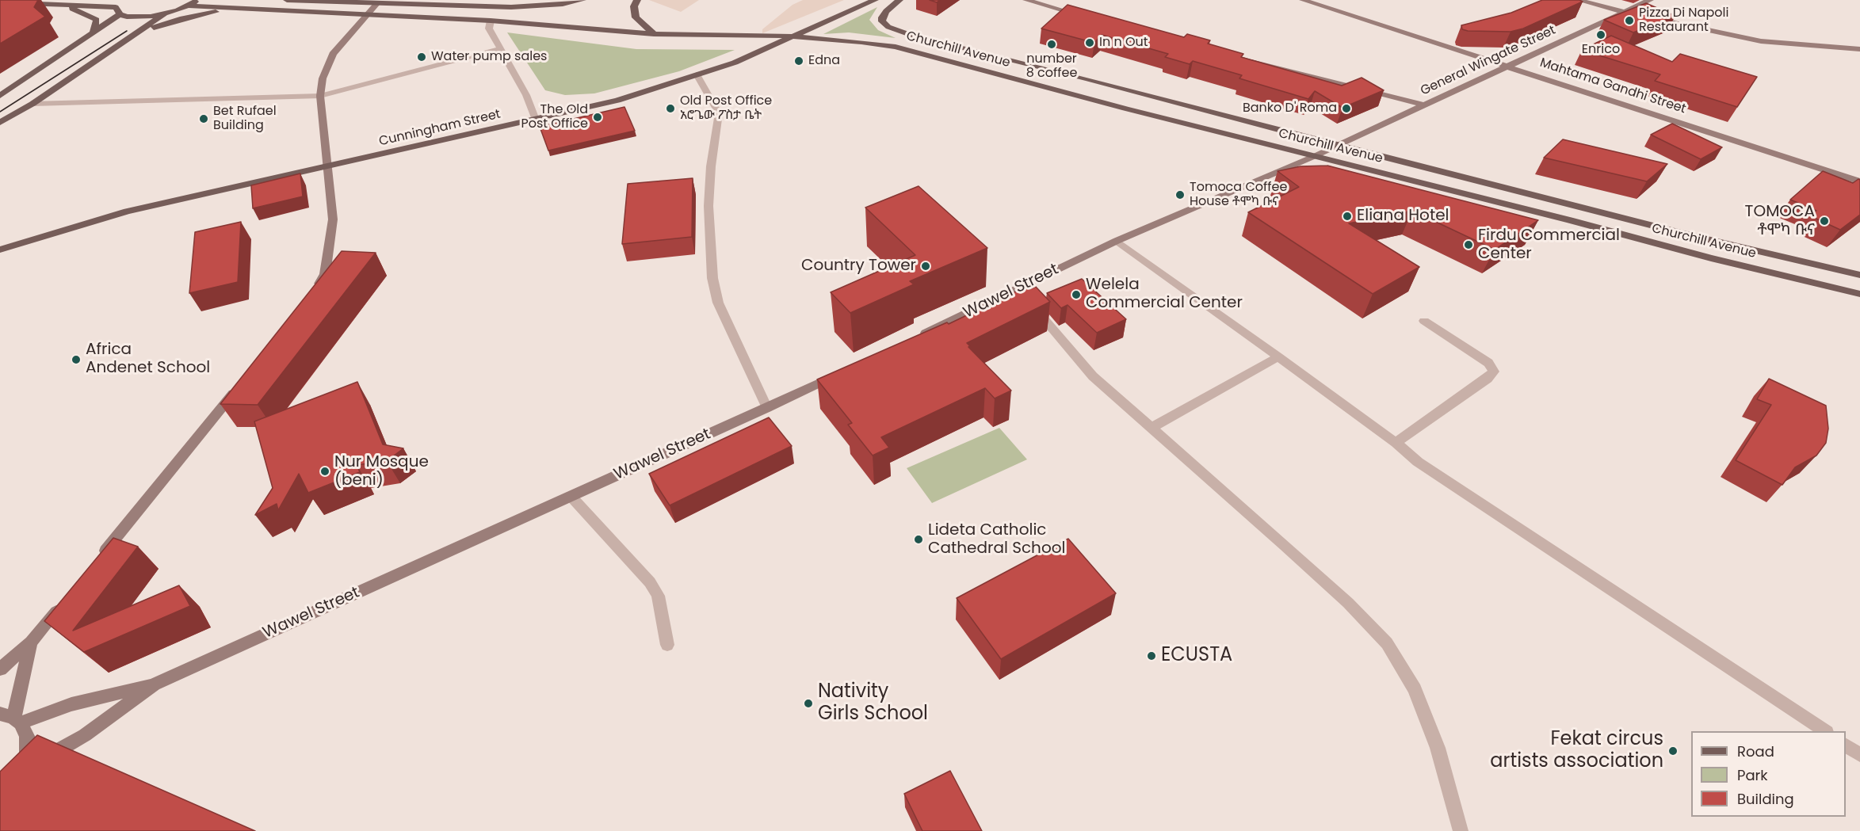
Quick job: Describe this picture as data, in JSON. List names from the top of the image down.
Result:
{
  "streets": {
    "main road": [
      "Churchill Avenue",
      "General Wingate Street",
      "Mahtama Gandhi Street",
      "Cunningham Street",
      "Wawel Street"
    ]
  },
  "crossings": [
    ["Churchill Avenue", "General Wingate Street"],
    ["Churchill Avenue", "Cunningham Street"],
    ["Churchill Avenue", "Wawel Street"],
    ["General Wingate Street", "Mahtama Gandhi Street"],
    ["General Wingate Street", "Wawel Street"]
  ],
  "places": [
    "Pizza Di Napoli Restaurant",
    "Enrico",
    "In n Out",
    "number 8 coffee",
    "Water pump sales",
    "Edna",
    "Old Post Office አሮጌው ፖስታ ቤት",
    "Banko D' Roma",
    "The Old Post Office",
    "Bet Rufael Building",
    "Tomoca Coffee House ቶሞካ ቡና",
    "Eliana Hotel",
    "TOMOCA ቶሞካ ቡና",
    "Firdu Commercial Center",
    "Country Tower",
    "Welela Commercial Center",
    "Africa Andenet School",
    "Nur Mosque (beni)",
    "Lideta Catholic Cathedral School",
    "ECUSTA",
    "Nativity Girls School",
    "Fekat circus artists association"
  ],
  "legend": ["Road", "Park", "Building"]
}
